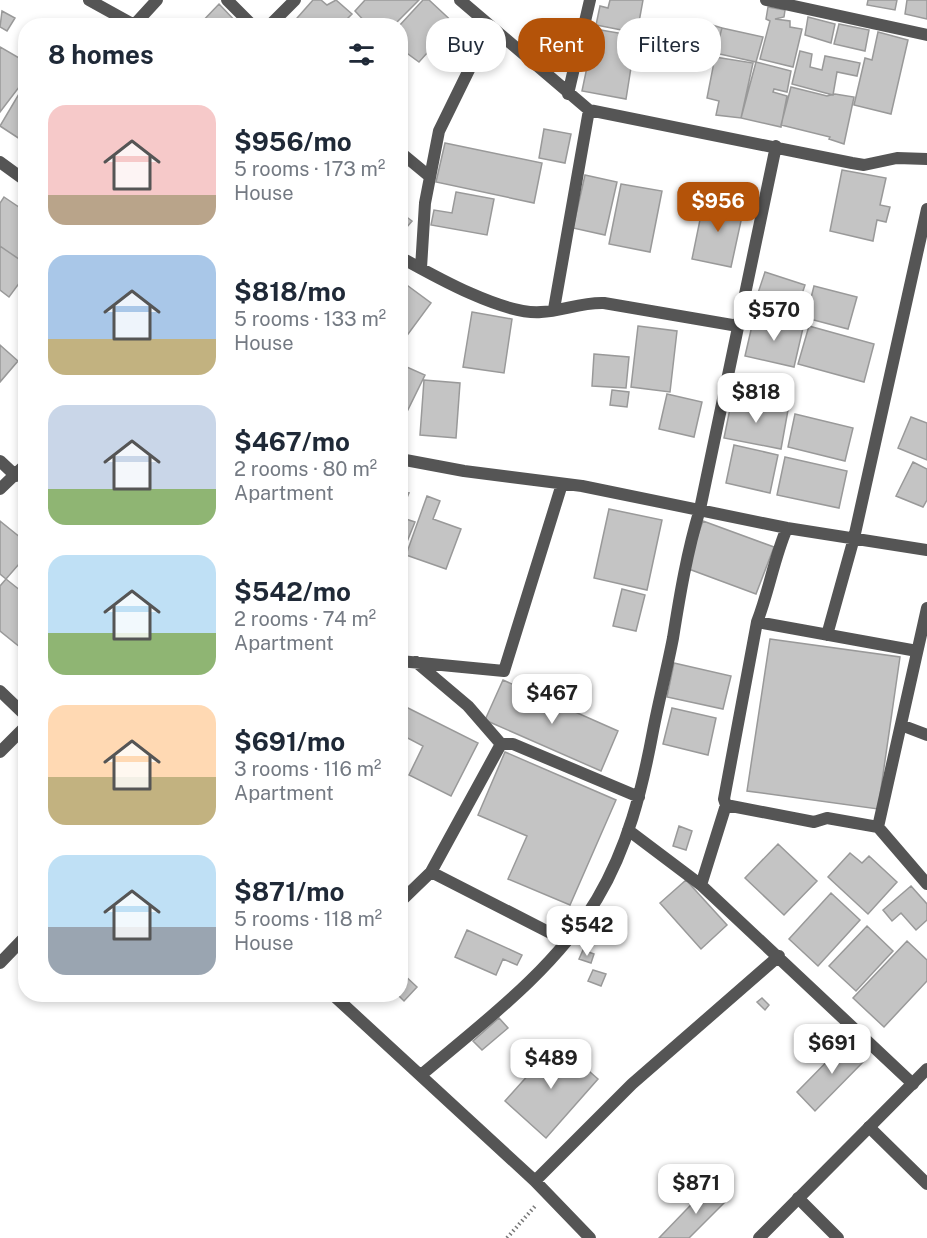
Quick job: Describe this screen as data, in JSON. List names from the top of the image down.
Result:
{
  "page": {
    "chip": ["Buy", "Rent", "Filters"],
    "heading": "8 homes",
    "list": [
      {
        "name": "$956/mo",
        "note": "5 rooms · 173 m² · House"
      },
      {
        "name": "$818/mo",
        "note": "5 rooms · 133 m² · House"
      },
      {
        "name": "$467/mo",
        "note": "2 rooms · 80 m² · Apartment"
      },
      {
        "name": "$542/mo",
        "note": "2 rooms · 74 m² · Apartment"
      },
      {
        "name": "$691/mo",
        "note": "3 rooms · 116 m² · Apartment"
      },
      {
        "name": "$871/mo",
        "note": "5 rooms · 118 m² · House"
      }
    ],
    "price": [
      "$956",
      "$570",
      "$818",
      "$467",
      "$542",
      "$691",
      "$489",
      "$871"
    ]
  }
}
